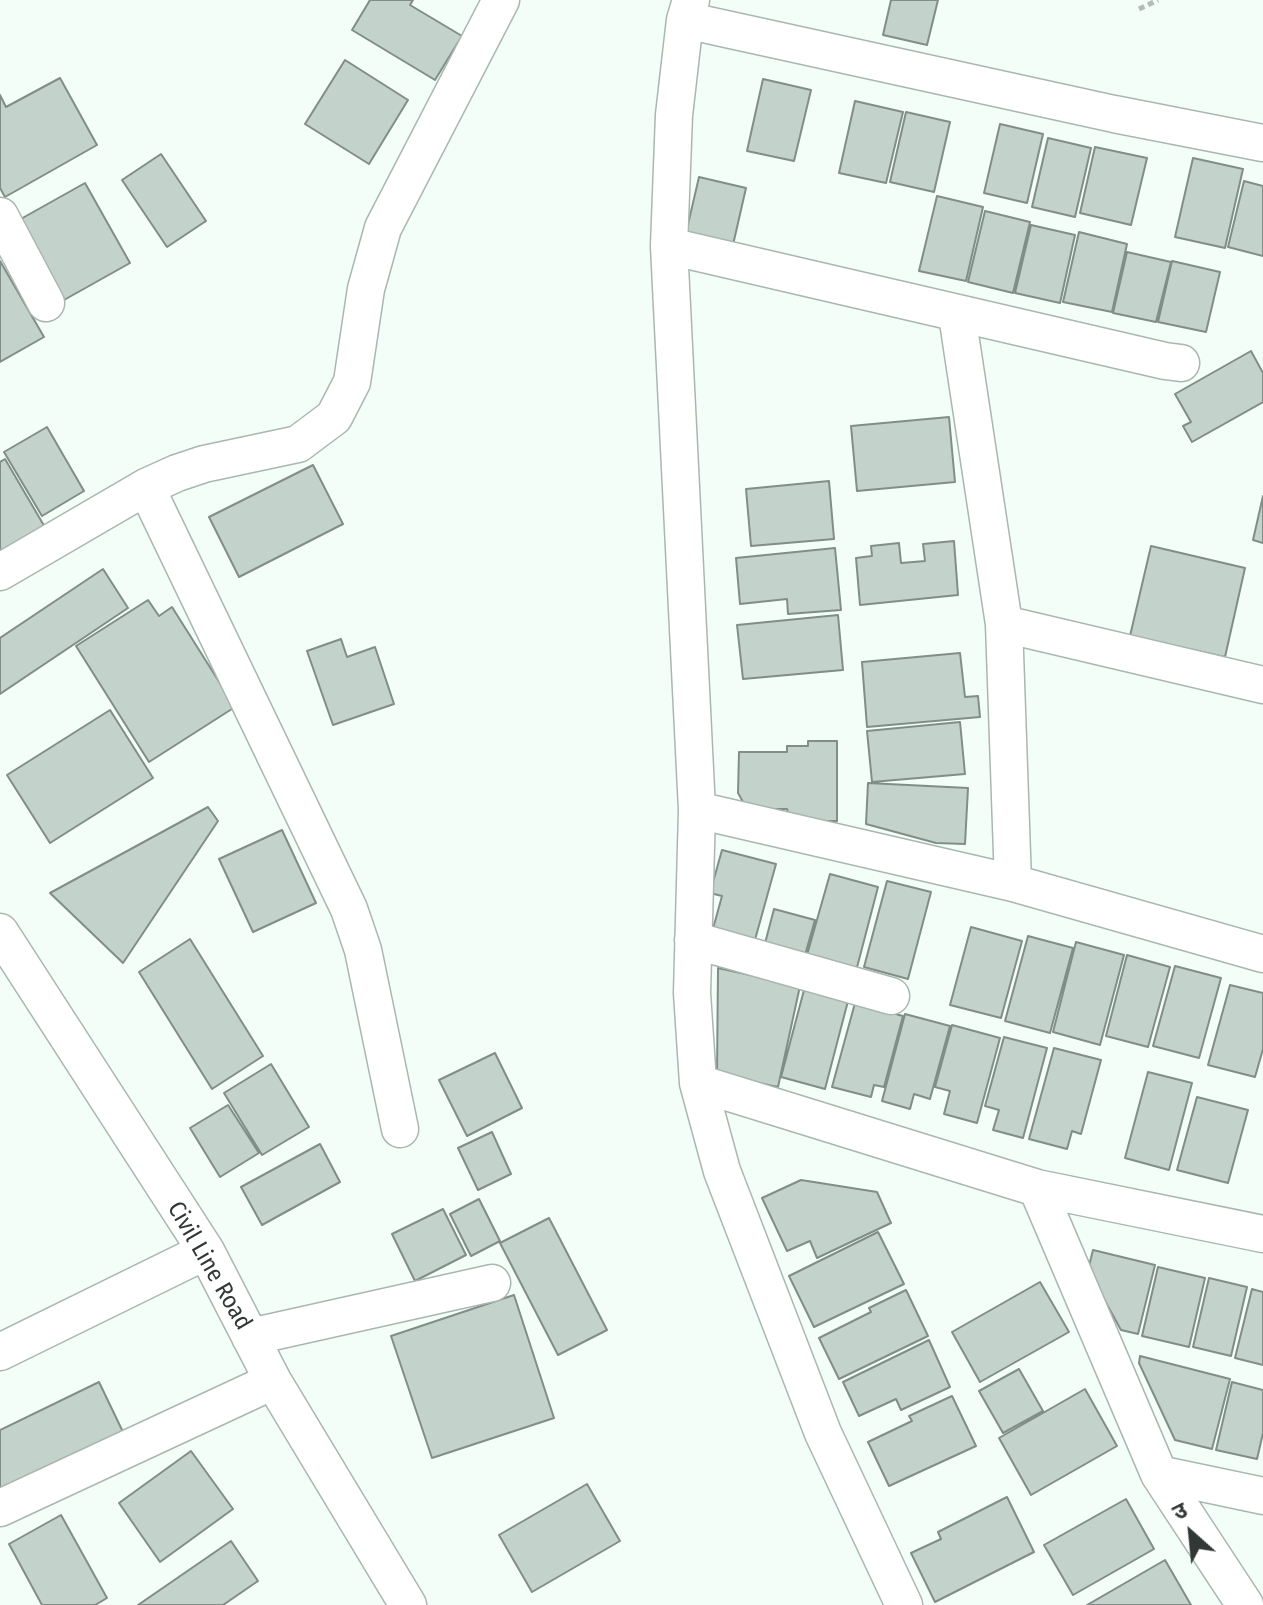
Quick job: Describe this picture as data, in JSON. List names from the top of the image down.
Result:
{
  "streets": {
    "street": ["Civil Line Road"]
  },
  "north": "top left"
}
